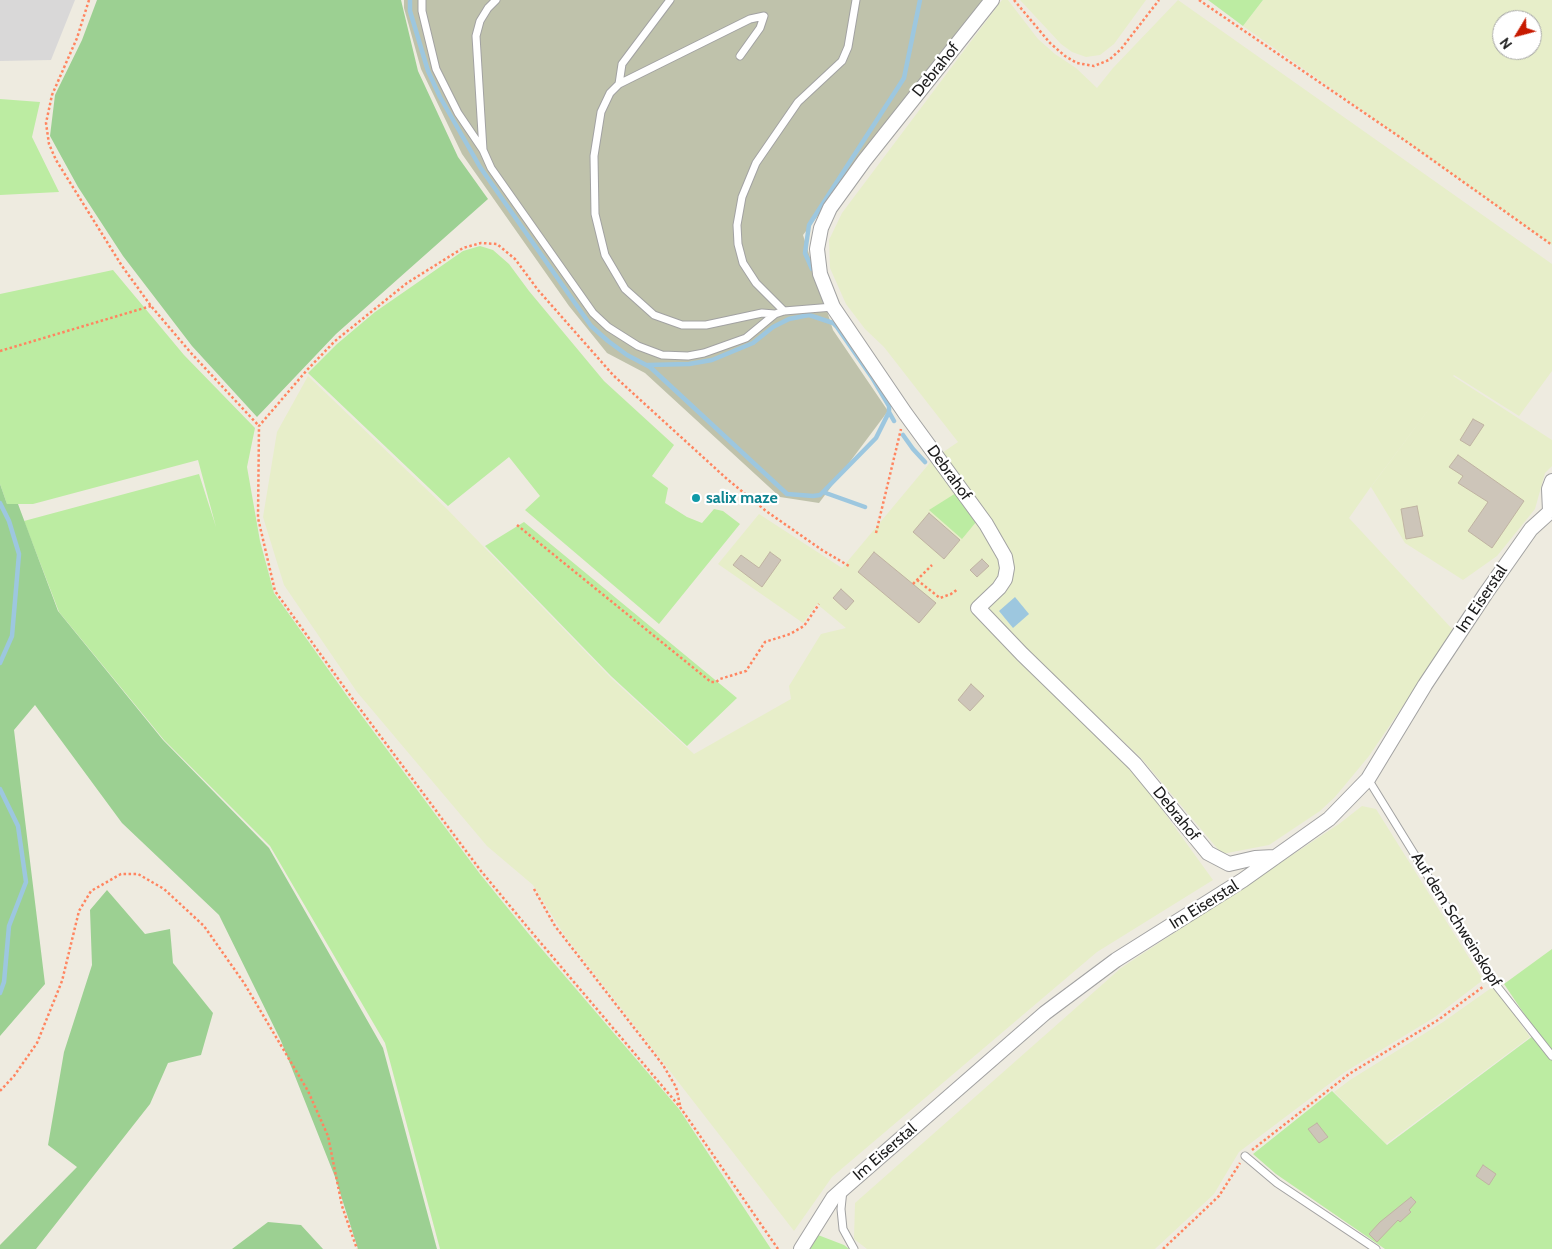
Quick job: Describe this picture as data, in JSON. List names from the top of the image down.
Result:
{
  "streets": {
    "street": ["Debrahof", "Im Eiserstal"],
    "lane": ["Auf dem Schweinskopf"]
  },
  "crossings": [
    ["Debrahof", "Im Eiserstal"],
    ["Im Eiserstal", "Auf dem Schweinskopf"]
  ],
  "places": ["salix maze"],
  "north": "bottom left"
}
